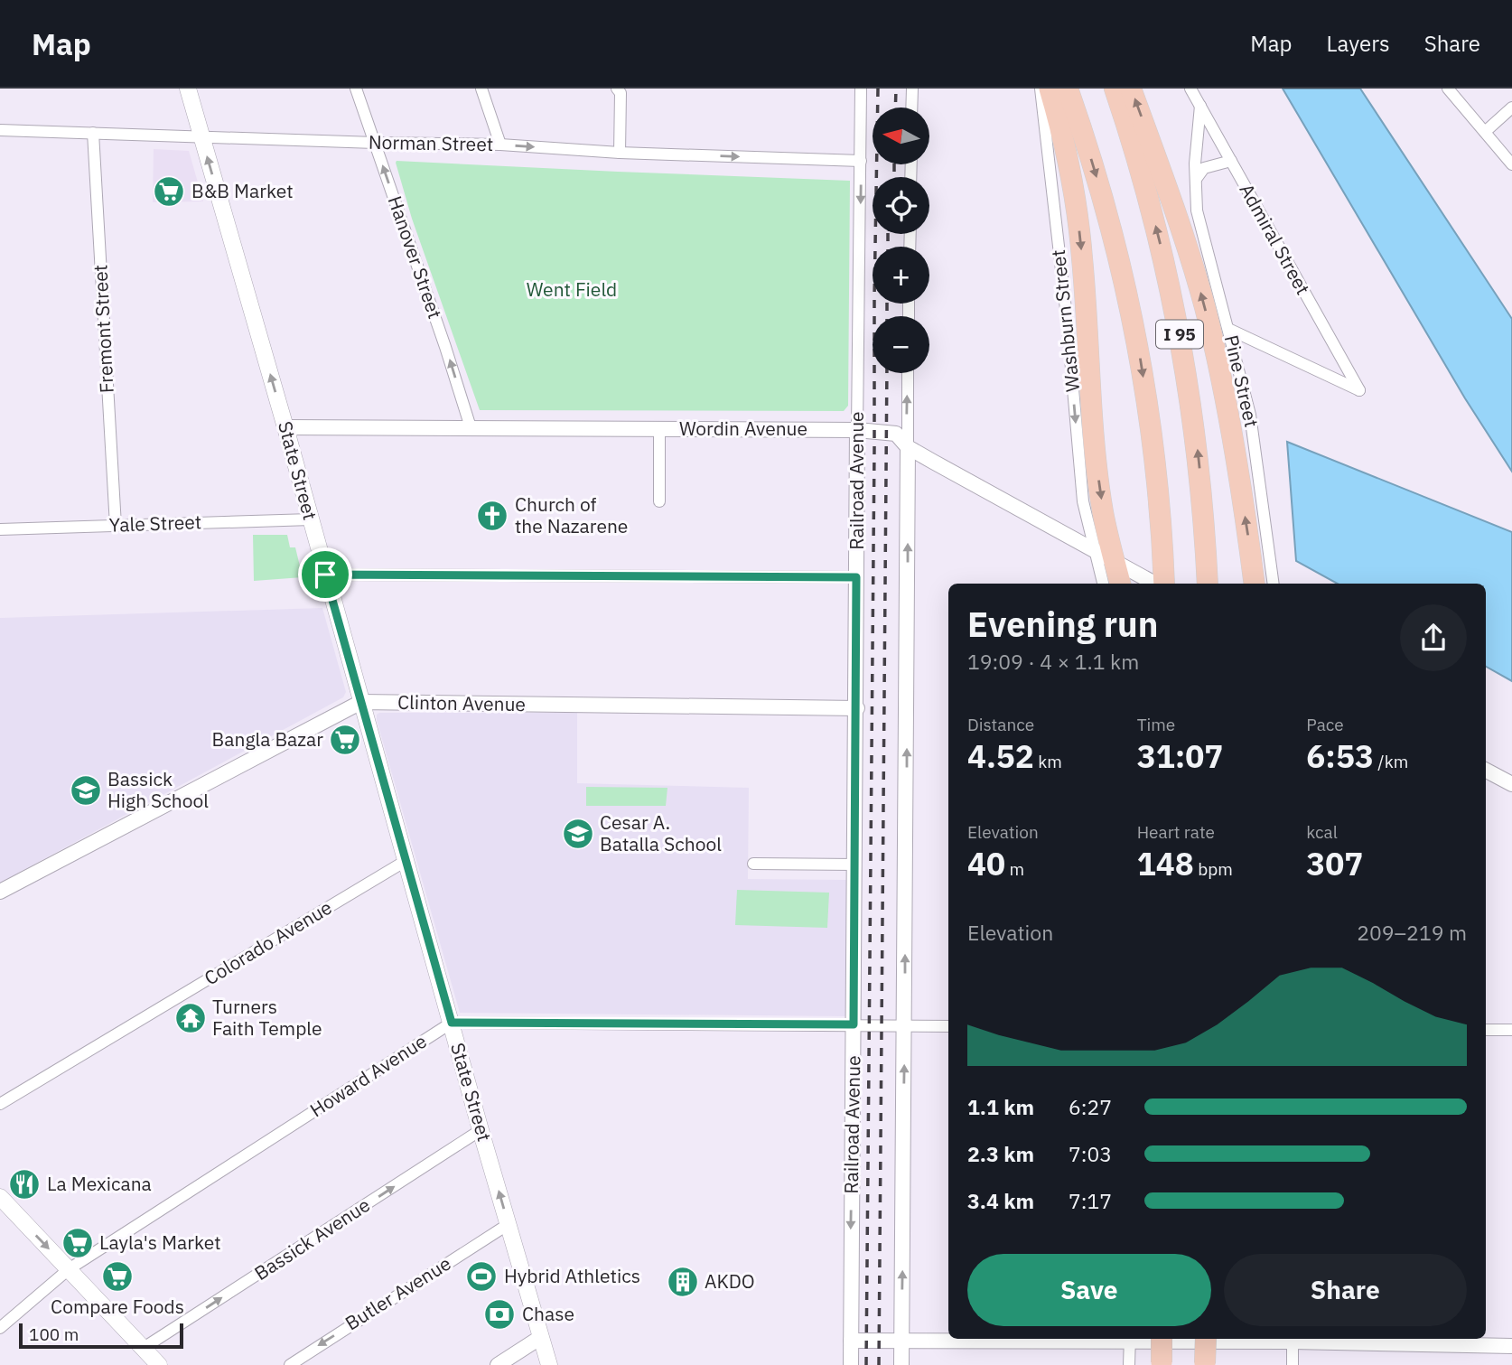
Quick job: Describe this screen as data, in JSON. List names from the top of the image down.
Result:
{
  "streets": {
    "highway": ["I 95"],
    "main road": ["State Street"],
    "street": [
      "Norman Street",
      "Admiral Street",
      "Hanover Street",
      "Washburn Street",
      "Fremont Street",
      "Pine Street",
      "Wordin Avenue",
      "Railroad Avenue",
      "Yale Street",
      "Clinton Avenue",
      "Colorado Avenue",
      "Howard Avenue",
      "Bassick Avenue",
      "Butler Avenue"
    ]
  },
  "crossings": [
    ["Norman Street", "Hanover Street"],
    ["Norman Street", "Fremont Street"],
    ["Norman Street", "State Street"],
    ["Norman Street", "Railroad Avenue"],
    ["Admiral Street", "Pine Street"],
    ["Hanover Street", "Wordin Avenue"],
    ["Washburn Street", "Wordin Avenue"],
    ["Fremont Street", "Yale Street"],
    ["Wordin Avenue", "State Street"],
    ["Wordin Avenue", "Railroad Avenue"],
    ["State Street", "Yale Street"],
    ["State Street", "Clinton Avenue"],
    ["State Street", "Colorado Avenue"],
    ["State Street", "Howard Avenue"],
    ["State Street", "Bassick Avenue"],
    ["State Street", "Butler Avenue"],
    ["Railroad Avenue", "Clinton Avenue"]
  ],
  "one_way": [
    "Norman Street",
    "Hanover Street",
    "Washburn Street",
    "Bassick Avenue",
    "Butler Avenue"
  ],
  "parks": ["Went Field"],
  "places": {
    "supermarket": [
      "B&B Market",
      "Bangla Bazar",
      "Layla's Market",
      "Compare Foods"
    ],
    "church": ["Church of the Nazarene"],
    "school or university": ["Bassick High School", "Cesar A. Batalla School"],
    "temple": ["Turners Faith Temple"],
    "restaurant": ["La Mexicana"],
    "sports": ["Hybrid Athletics"],
    "building": ["AKDO"],
    "bank": ["Chase"]
  },
  "scale_bar": "100 m",
  "north": "left",
  "page": {
    "header": "Map",
    "nav": ["Map", "Layers", "Share"],
    "map_buttons": ["+", "−"],
    "heading": ["Evening run", "19:09 · 4 × 1.1 km"],
    "stats": [
      ["Distance", "4.52 km"],
      ["Time", "31:07"],
      ["Pace", "6:53 /km"],
      ["Elevation", "40 m"],
      ["Heart rate", "148 bpm"],
      ["kcal", "307"]
    ],
    "chart": ["Elevation", "209–219 m"],
    "list": [
      {
        "name": "1.1 km",
        "note": "6:27"
      },
      {
        "name": "2.3 km",
        "note": "7:03"
      },
      {
        "name": "3.4 km",
        "note": "7:17"
      }
    ],
    "buttons": ["Save", "Share"],
    "scale": "100 m"
  }
}
